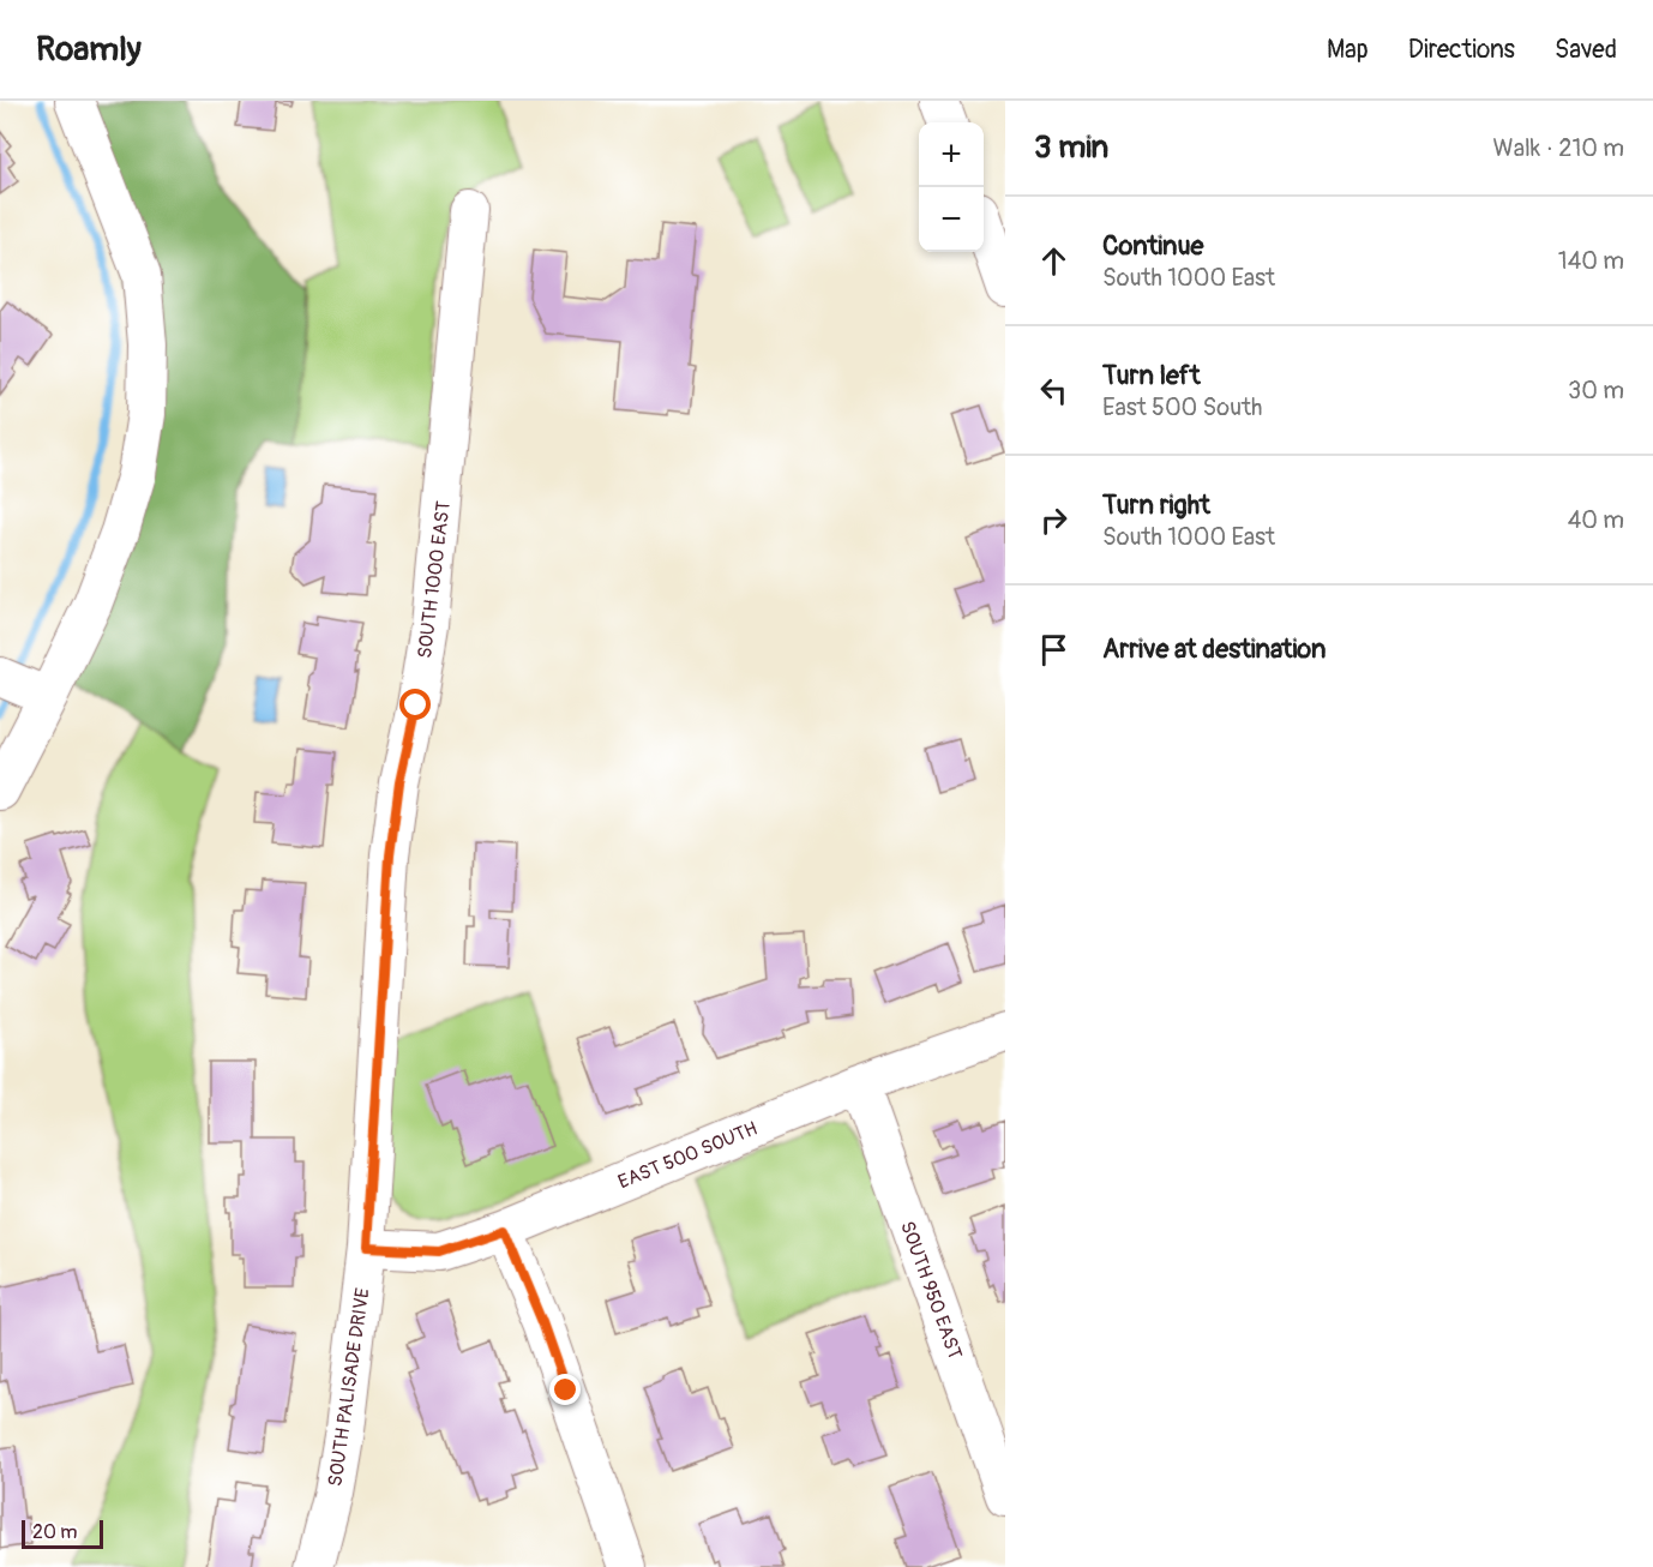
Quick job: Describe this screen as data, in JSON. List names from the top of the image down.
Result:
{
  "streets": {
    "street": [
      "SOUTH 1000 EAST",
      "EAST 500 SOUTH",
      "SOUTH 950 EAST",
      "SOUTH PALISADE DRIVE"
    ]
  },
  "crossings": [
    ["SOUTH 1000 EAST", "EAST 500 SOUTH"],
    ["SOUTH 1000 EAST", "SOUTH PALISADE DRIVE"],
    ["EAST 500 SOUTH", "SOUTH 950 EAST"],
    ["EAST 500 SOUTH", "SOUTH PALISADE DRIVE"]
  ],
  "scale_bar": "20 m",
  "page": {
    "header": "Roamly",
    "nav": ["Map", "Directions", "Saved"],
    "heading": ["3 min", "Walk · 210 m"],
    "map_buttons": ["+", "−"],
    "list": [
      ["Continue", "South 1000 East", "140 m"],
      ["Turn left", "East 500 South", "30 m"],
      ["Turn right", "South 1000 East", "40 m"],
      "Arrive at destination"
    ],
    "scale": "20 m"
  }
}
